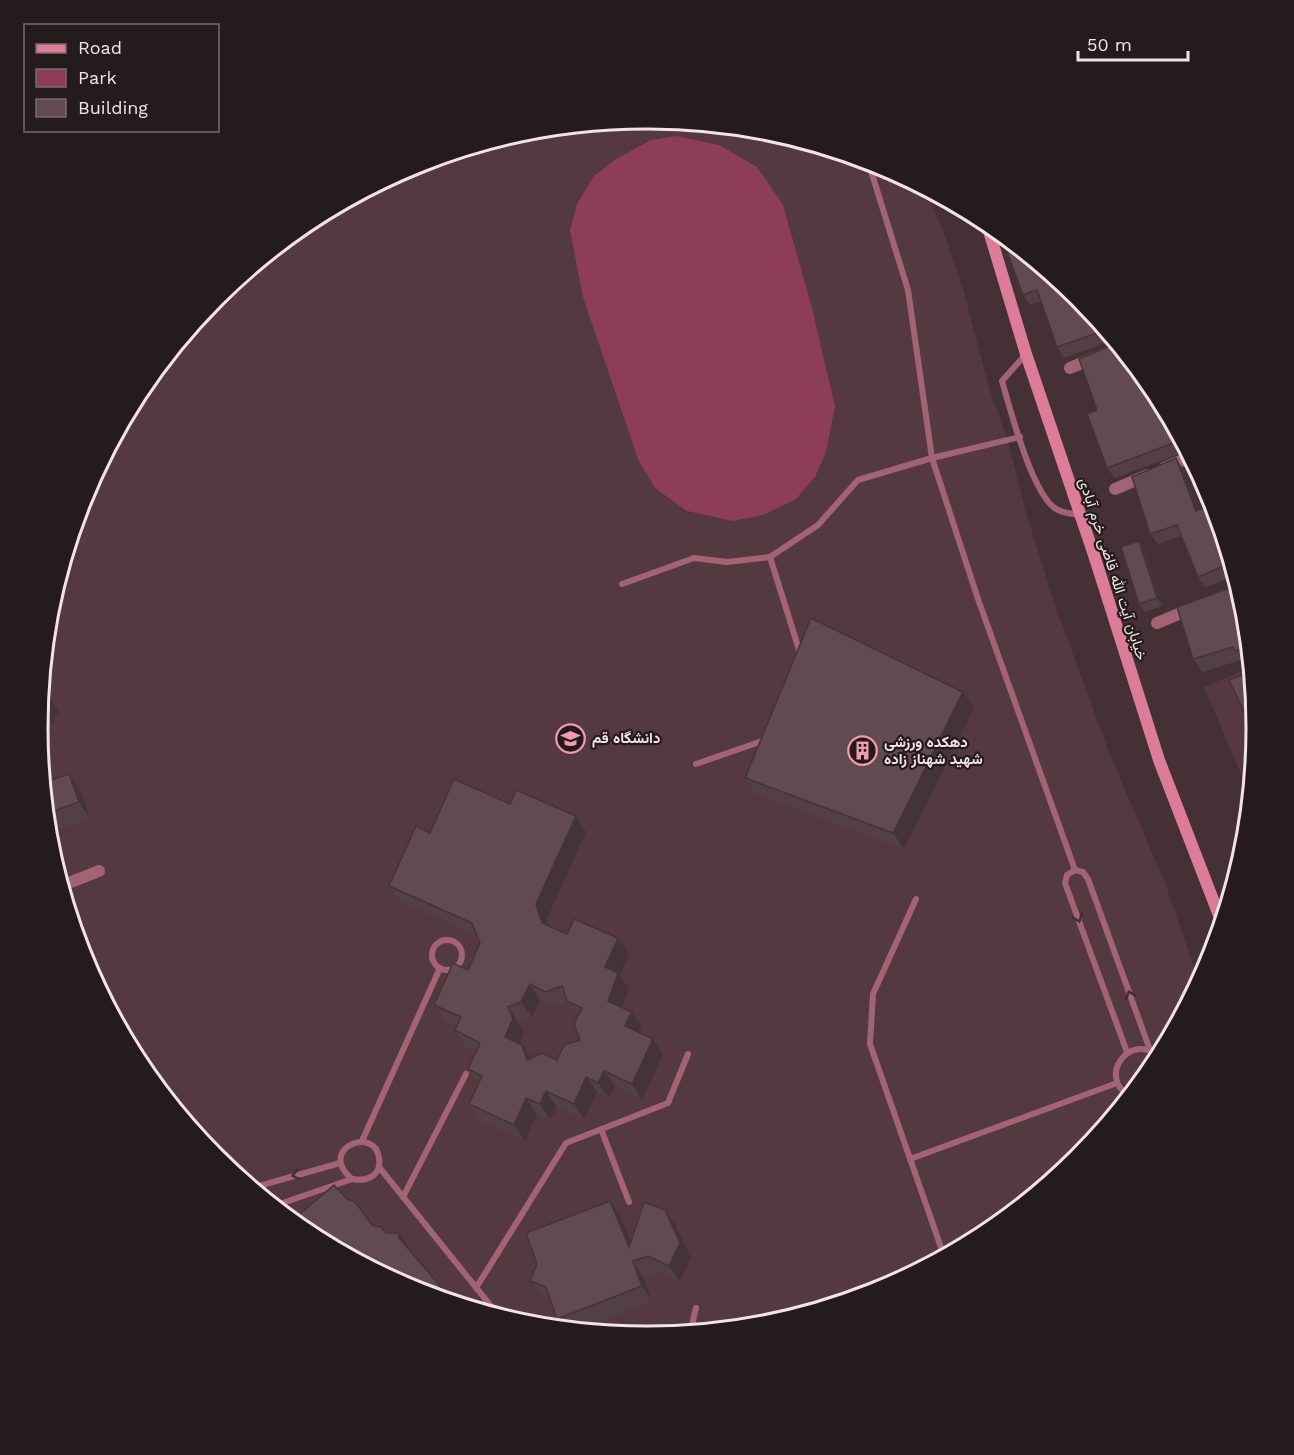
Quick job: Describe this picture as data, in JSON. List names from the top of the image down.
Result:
{
  "streets": {
    "main road": ["خیابان آیت الله قاضی خرم آبادی"]
  },
  "places": {
    "school or university": ["دانشگاه قم"],
    "building": ["دهکده ورزشی شهید شهناز زاده"]
  },
  "legend": ["Road", "Park", "Building"],
  "scale_bar": "50 m"
}
